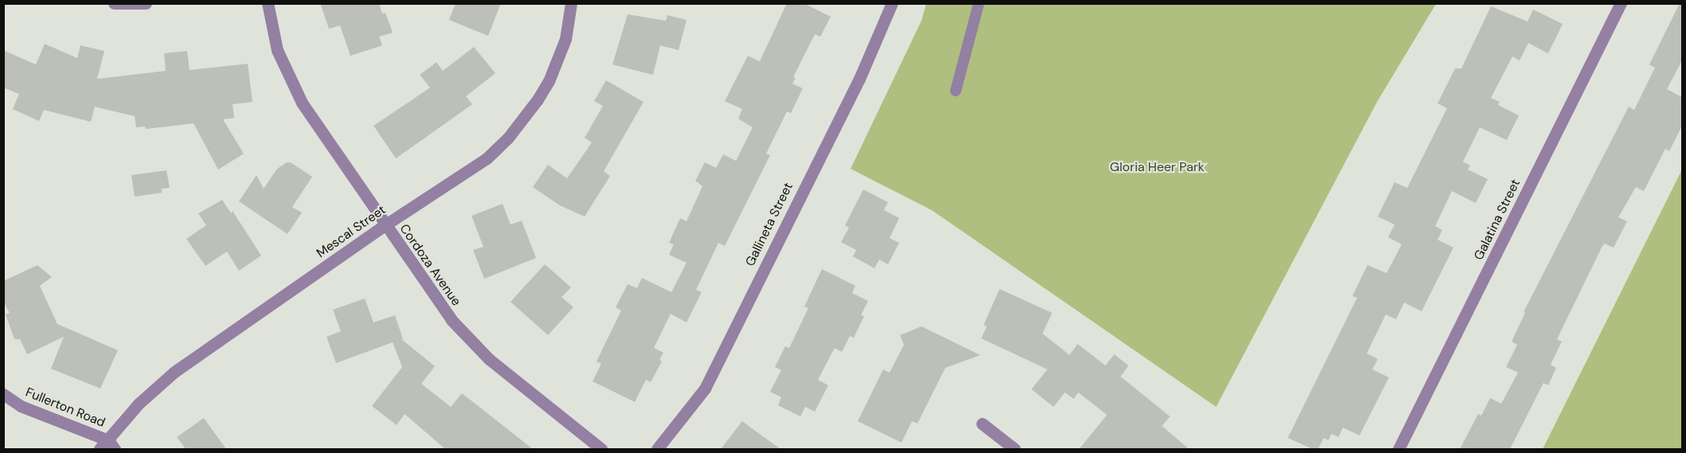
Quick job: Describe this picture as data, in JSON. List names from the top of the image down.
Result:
{
  "streets": {
    "street": [
      "Galatina Street",
      "Gallineta Street",
      "Mescal Street",
      "Cordoza Avenue",
      "Fullerton Road"
    ]
  },
  "crossings": [
    ["Mescal Street", "Cordoza Avenue"],
    ["Mescal Street", "Fullerton Road"]
  ],
  "parks": ["Gloria Heer Park"]
}
